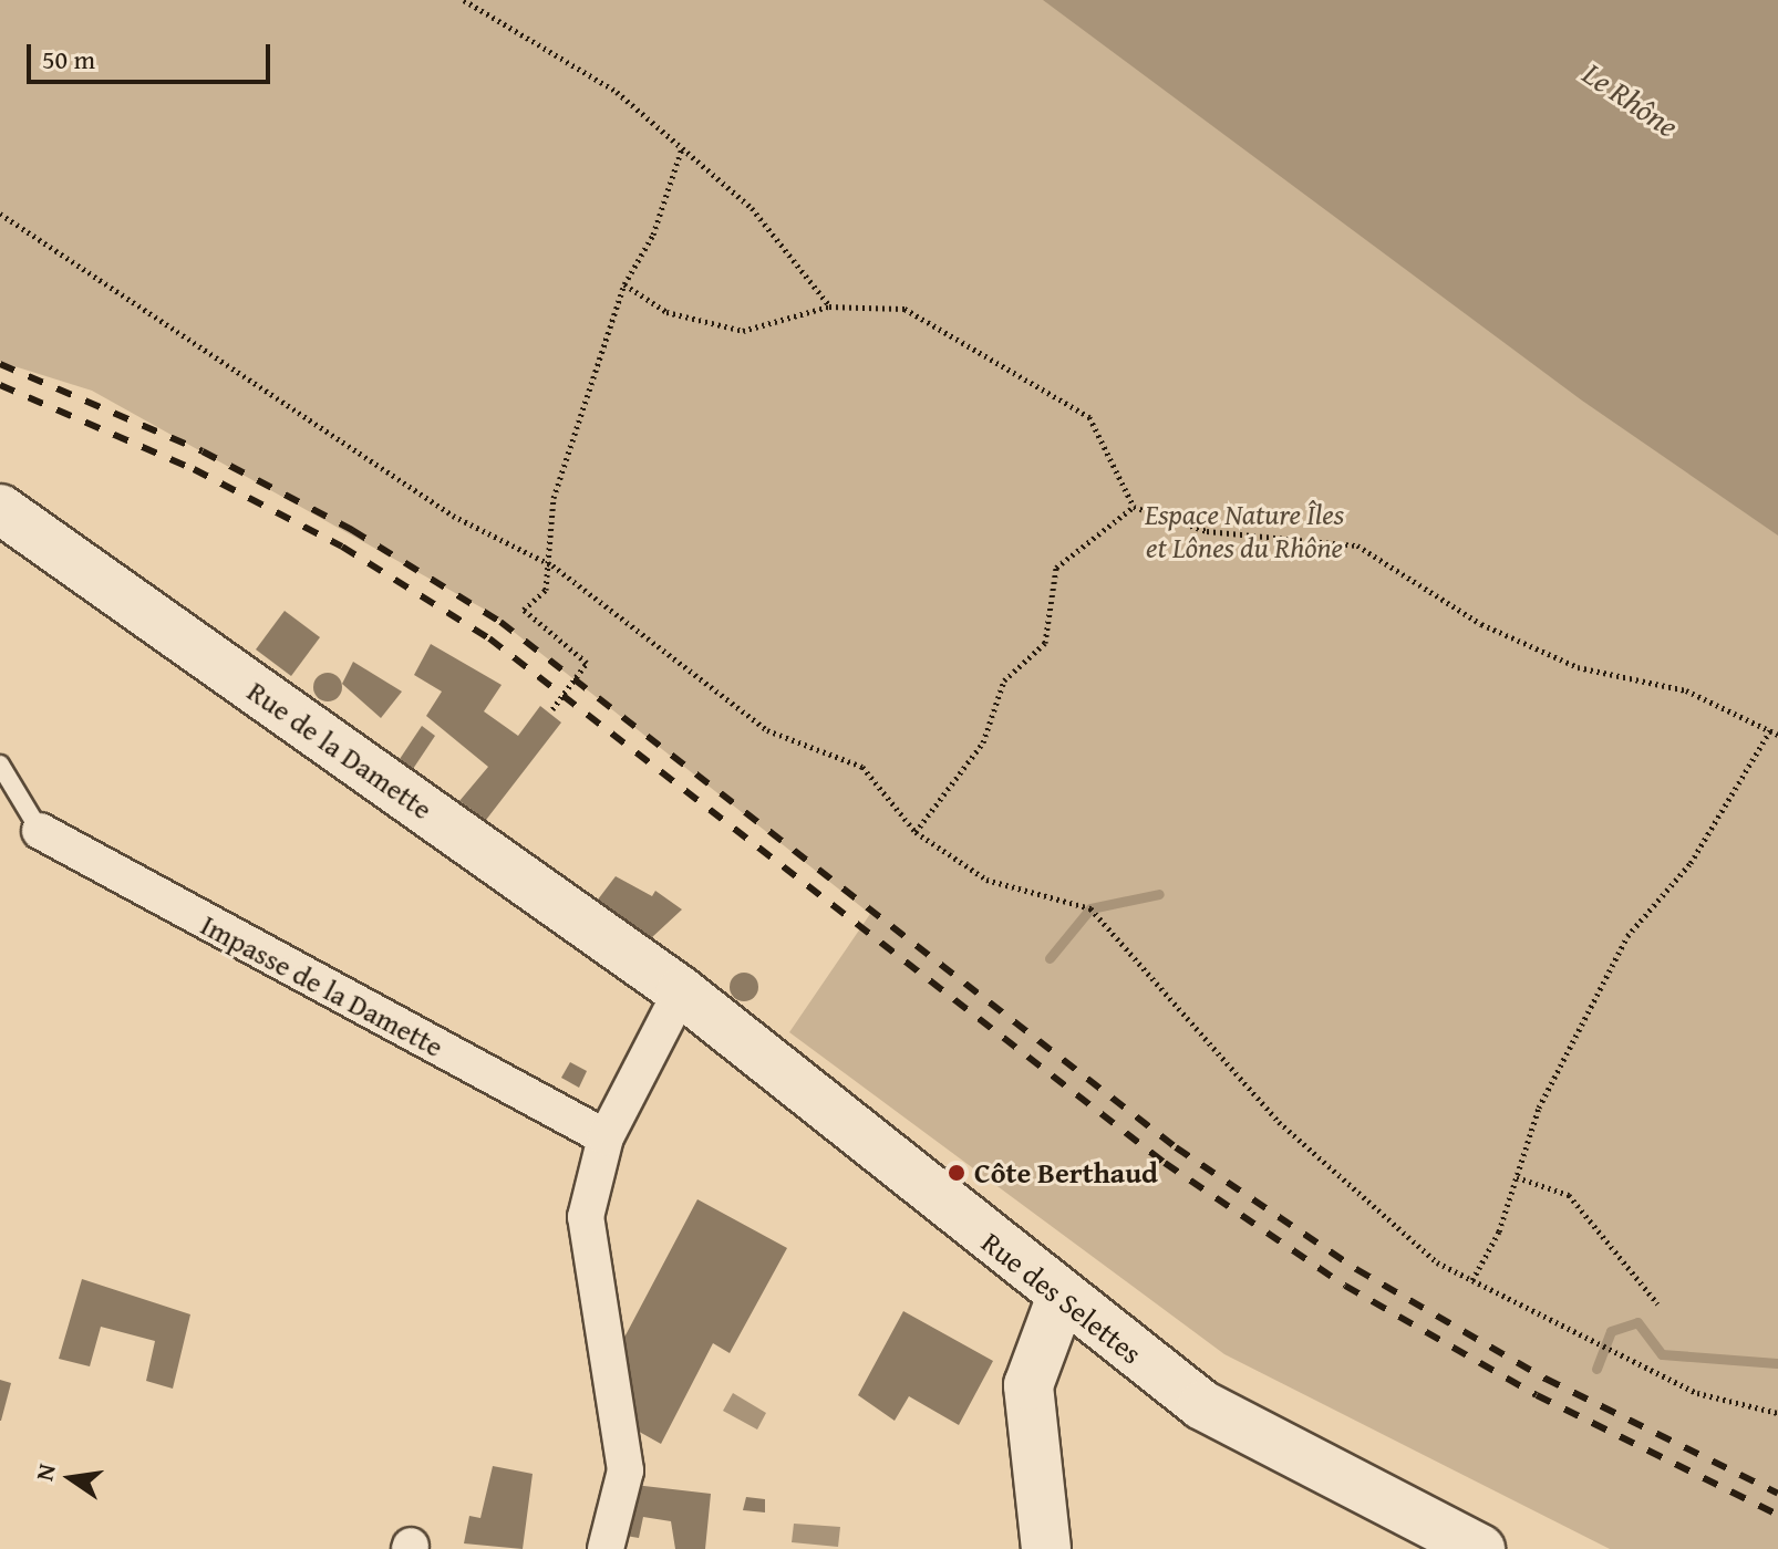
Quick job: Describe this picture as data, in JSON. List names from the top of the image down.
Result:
{
  "streets": {
    "main road": ["Rue de la Damette", "Rue des Selettes"],
    "street": ["Impasse de la Damette"]
  },
  "crossings": [
    ["Rue de la Damette", "Rue des Selettes"]
  ],
  "water": ["Le Rhône"],
  "parks": ["Espace Nature Îles et Lônes du Rhône"],
  "places": ["Côte Berthaud"],
  "scale_bar": "50 m",
  "north": "left"
}
